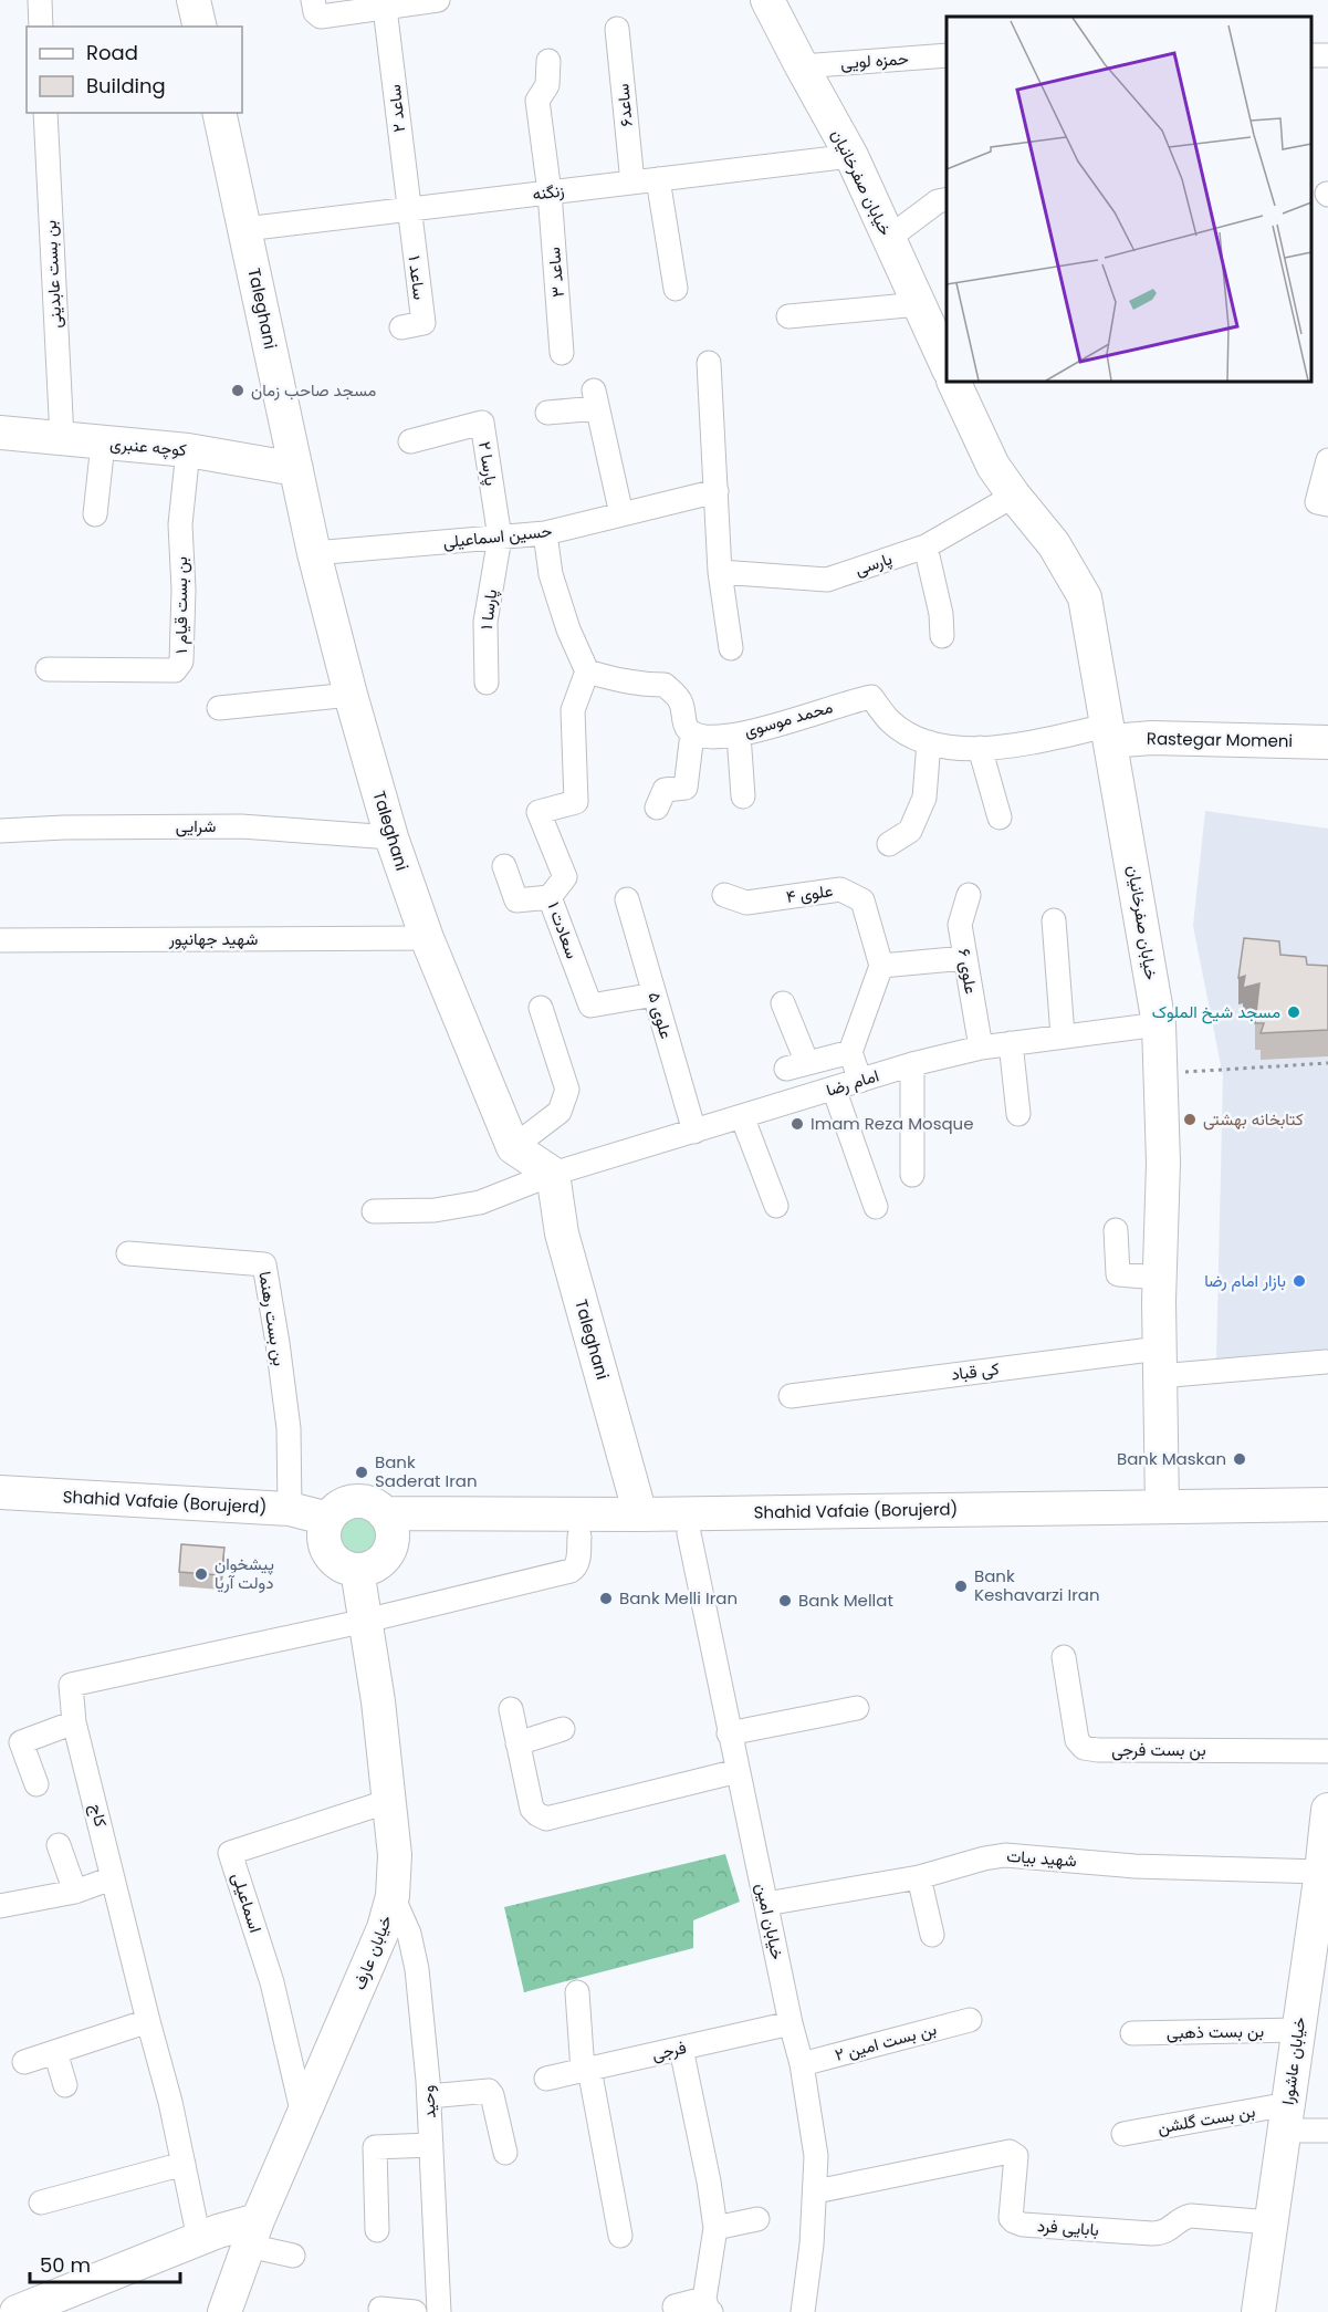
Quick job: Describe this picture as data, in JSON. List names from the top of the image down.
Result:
{
  "streets": {
    "main road": [
      "خیابان صفرخانیان",
      "Taleghani",
      "کوچه عنبری",
      "Rastegar Momeni",
      "Shahid Vafaie (Borujerd)",
      "خیابان عارف",
      "خیابان عاشورا"
    ],
    "street": [
      "حمزه لویی",
      "ساعد۶",
      "ساعد ۲",
      "زنگنه",
      "ساعد ۳",
      "بن بست عابدینی",
      "ساعد ۱",
      "پارسا ۲",
      "حسین اسماعیلی",
      "پارسی",
      "بن بست قیام ۱",
      "پارسا ۱",
      "محمد موسوی",
      "شرایی",
      "علوی ۴",
      "سعادت ۱",
      "شهید جهانپور",
      "علوی ۶",
      "علوی ۵",
      "امام رضا",
      "بن بست رهنما",
      "کی قباد",
      "بن بست فرجی",
      "کاج",
      "شهید بیات",
      "اسماعیلی",
      "خیابان امین",
      "بن بست ذهبی",
      "بن بست امین ۲",
      "فرجی",
      "وحید",
      "بن بست گلشن",
      "بابایی فرد"
    ]
  },
  "crossings": [
    ["حمزه لویی", "خیابان صفرخانیان"],
    ["ساعد۶", "زنگنه"],
    ["ساعد ۲", "زنگنه"],
    ["ساعد ۲", "ساعد ۱"],
    ["خیابان صفرخانیان", "زنگنه"],
    ["خیابان صفرخانیان", "پارسی"],
    ["خیابان صفرخانیان", "محمد موسوی"],
    ["خیابان صفرخانیان", "Rastegar Momeni"],
    ["خیابان صفرخانیان", "امام رضا"],
    ["خیابان صفرخانیان", "کی قباد"],
    ["خیابان صفرخانیان", "Shahid Vafaie (Borujerd)"],
    ["زنگنه", "ساعد ۳"],
    ["زنگنه", "ساعد ۱"],
    ["زنگنه", "Taleghani"],
    ["بن بست عابدینی", "کوچه عنبری"],
    ["Taleghani", "کوچه عنبری"],
    ["Taleghani", "حسین اسماعیلی"],
    ["Taleghani", "شرایی"],
    ["Taleghani", "شهید جهانپور"],
    ["Taleghani", "امام رضا"],
    ["Taleghani", "Shahid Vafaie (Borujerd)"],
    ["کوچه عنبری", "بن بست قیام ۱"],
    ["پارسا ۲", "حسین اسماعیلی"],
    ["پارسا ۲", "پارسا ۱"],
    ["حسین اسماعیلی", "پارسا ۱"],
    ["محمد موسوی", "Rastegar Momeni"],
    ["سعادت ۱", "علوی ۵"],
    ["علوی ۶", "امام رضا"],
    ["علوی ۵", "امام رضا"],
    ["بن بست رهنما", "Shahid Vafaie (Borujerd)"],
    ["Shahid Vafaie (Borujerd)", "خیابان امین"],
    ["Shahid Vafaie (Borujerd)", "خیابان عارف"],
    ["کاج", "خیابان عارف"],
    ["شهید بیات", "خیابان امین"],
    ["شهید بیات", "خیابان عاشورا"],
    ["اسماعیلی", "خیابان عارف"],
    ["خیابان امین", "بن بست امین ۲"],
    ["خیابان امین", "فرجی"],
    ["خیابان امین", "بابایی فرد"],
    ["خیابان عارف", "وحید"],
    ["بن بست ذهبی", "خیابان عاشورا"],
    ["خیابان عاشورا", "بن بست گلشن"],
    ["خیابان عاشورا", "بابایی فرد"]
  ],
  "places": [
    "مسجد صاحب زمان",
    "مسجد شیخ الملوک",
    "کتابخانه بهشتی",
    "Imam Reza Mosque",
    "بازار امام رضا",
    "Bank Maskan",
    "Bank Saderat Iran",
    "پیشخوان دولت آریا",
    "Bank Keshavarzi Iran",
    "Bank Melli Iran",
    "Bank Mellat"
  ],
  "legend": ["Road", "Building"],
  "scale_bar": "50 m"
}
